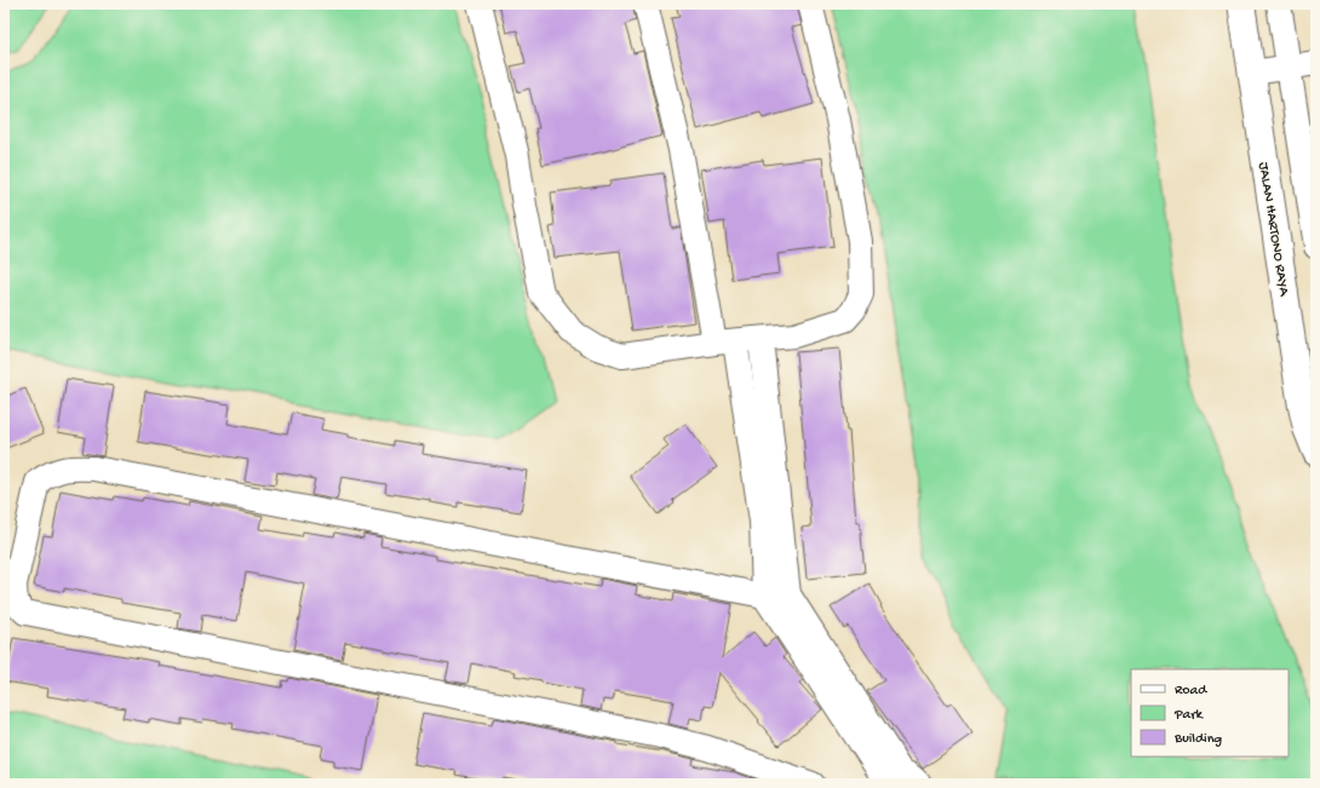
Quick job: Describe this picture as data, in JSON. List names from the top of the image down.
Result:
{
  "streets": {
    "street": ["JALAN HARTONO RAYA"]
  },
  "legend": ["Road", "Park", "Building"]
}
